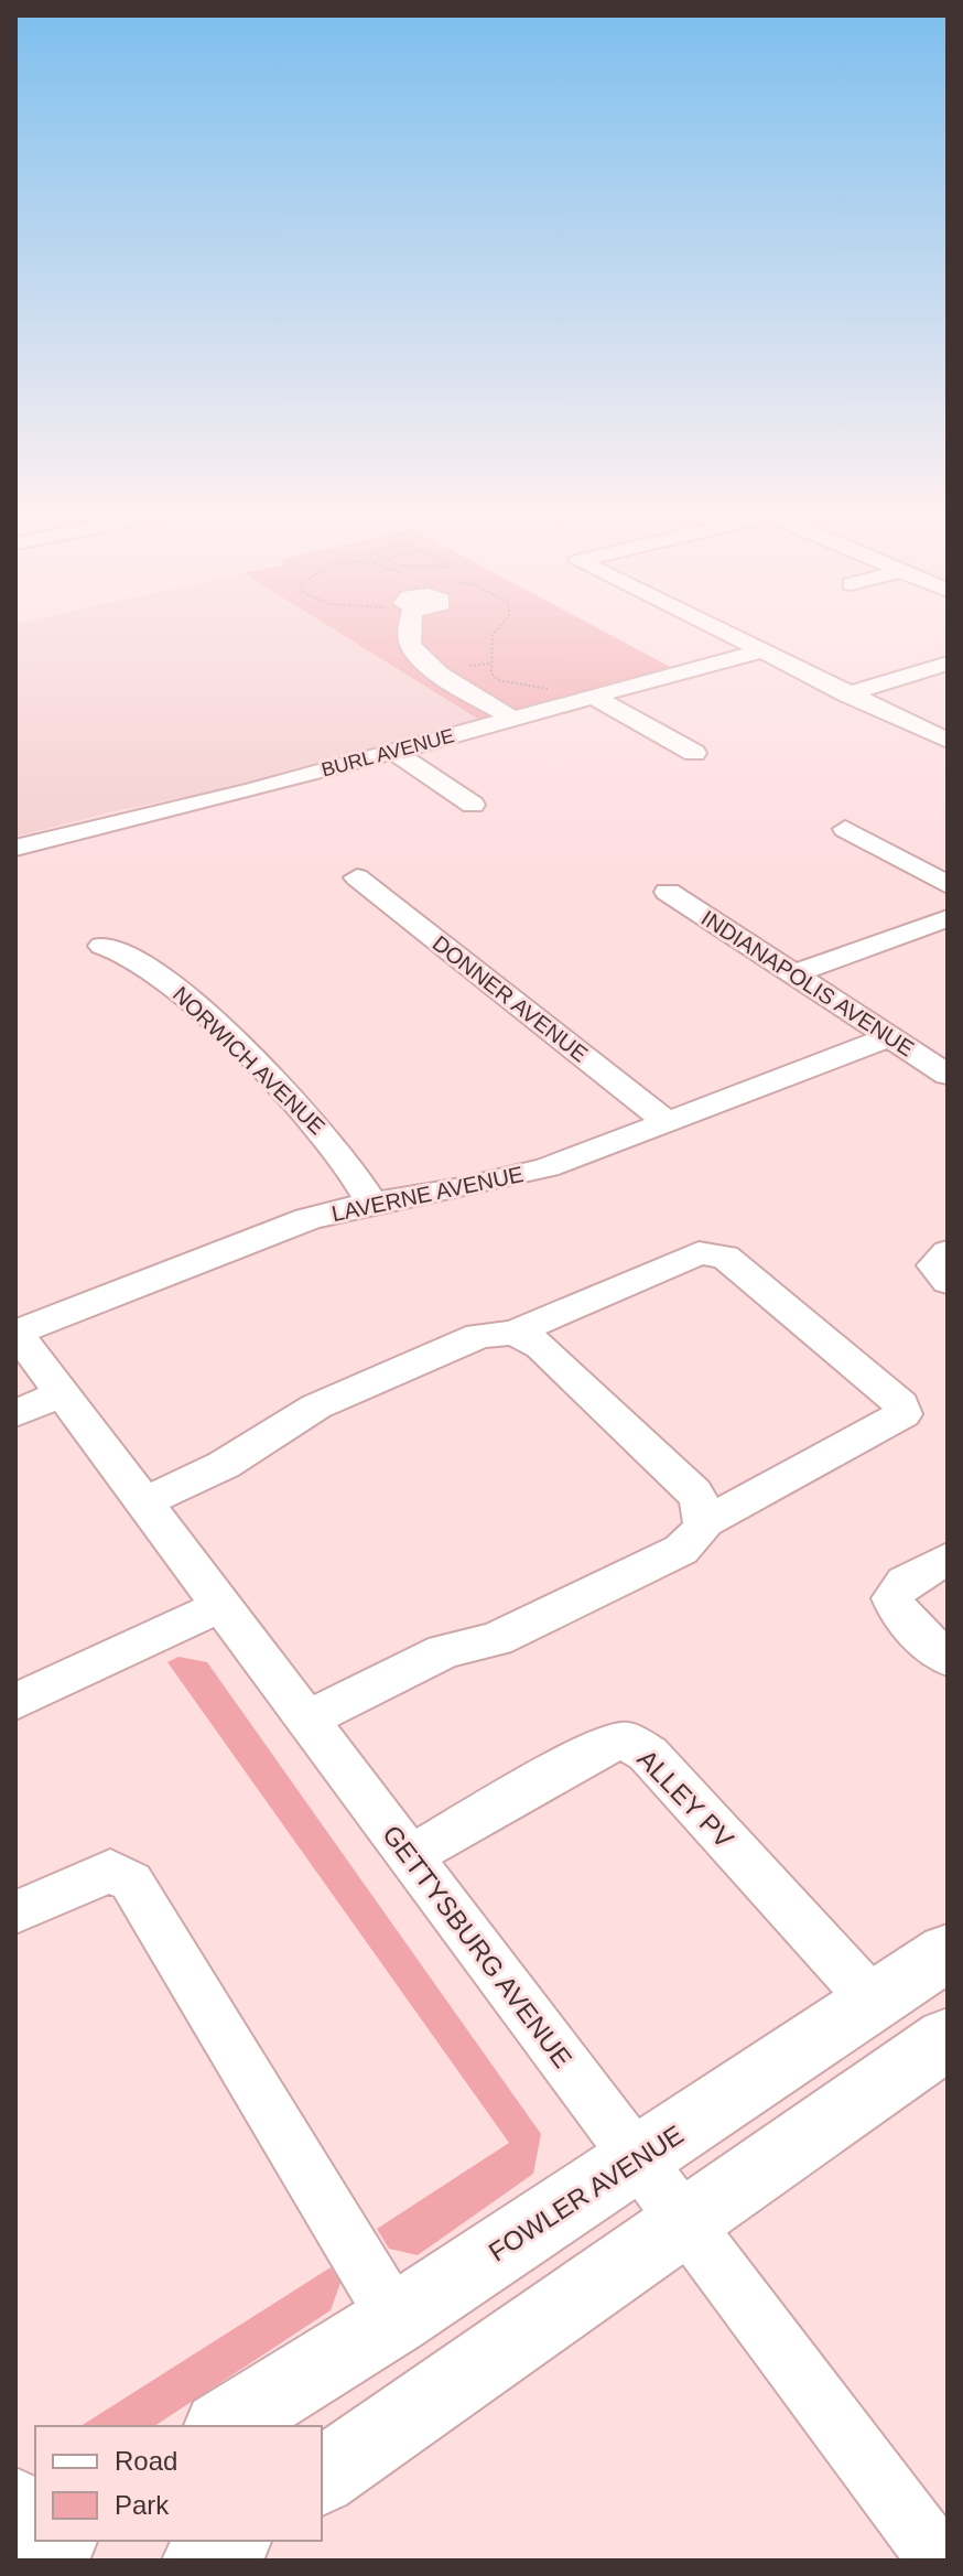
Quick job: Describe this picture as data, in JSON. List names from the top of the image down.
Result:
{
  "streets": {
    "main road": ["FOWLER AVENUE"],
    "street": [
      "BURL AVENUE",
      "INDIANAPOLIS AVENUE",
      "DONNER AVENUE",
      "NORWICH AVENUE",
      "LAVERNE AVENUE",
      "ALLEY PV",
      "GETTYSBURG AVENUE"
    ]
  },
  "crossings": [
    ["INDIANAPOLIS AVENUE", "LAVERNE AVENUE"],
    ["DONNER AVENUE", "LAVERNE AVENUE"],
    ["NORWICH AVENUE", "LAVERNE AVENUE"],
    ["LAVERNE AVENUE", "GETTYSBURG AVENUE"],
    ["ALLEY PV", "GETTYSBURG AVENUE"],
    ["ALLEY PV", "FOWLER AVENUE"],
    ["GETTYSBURG AVENUE", "FOWLER AVENUE"]
  ],
  "legend": ["Road", "Park"]
}
